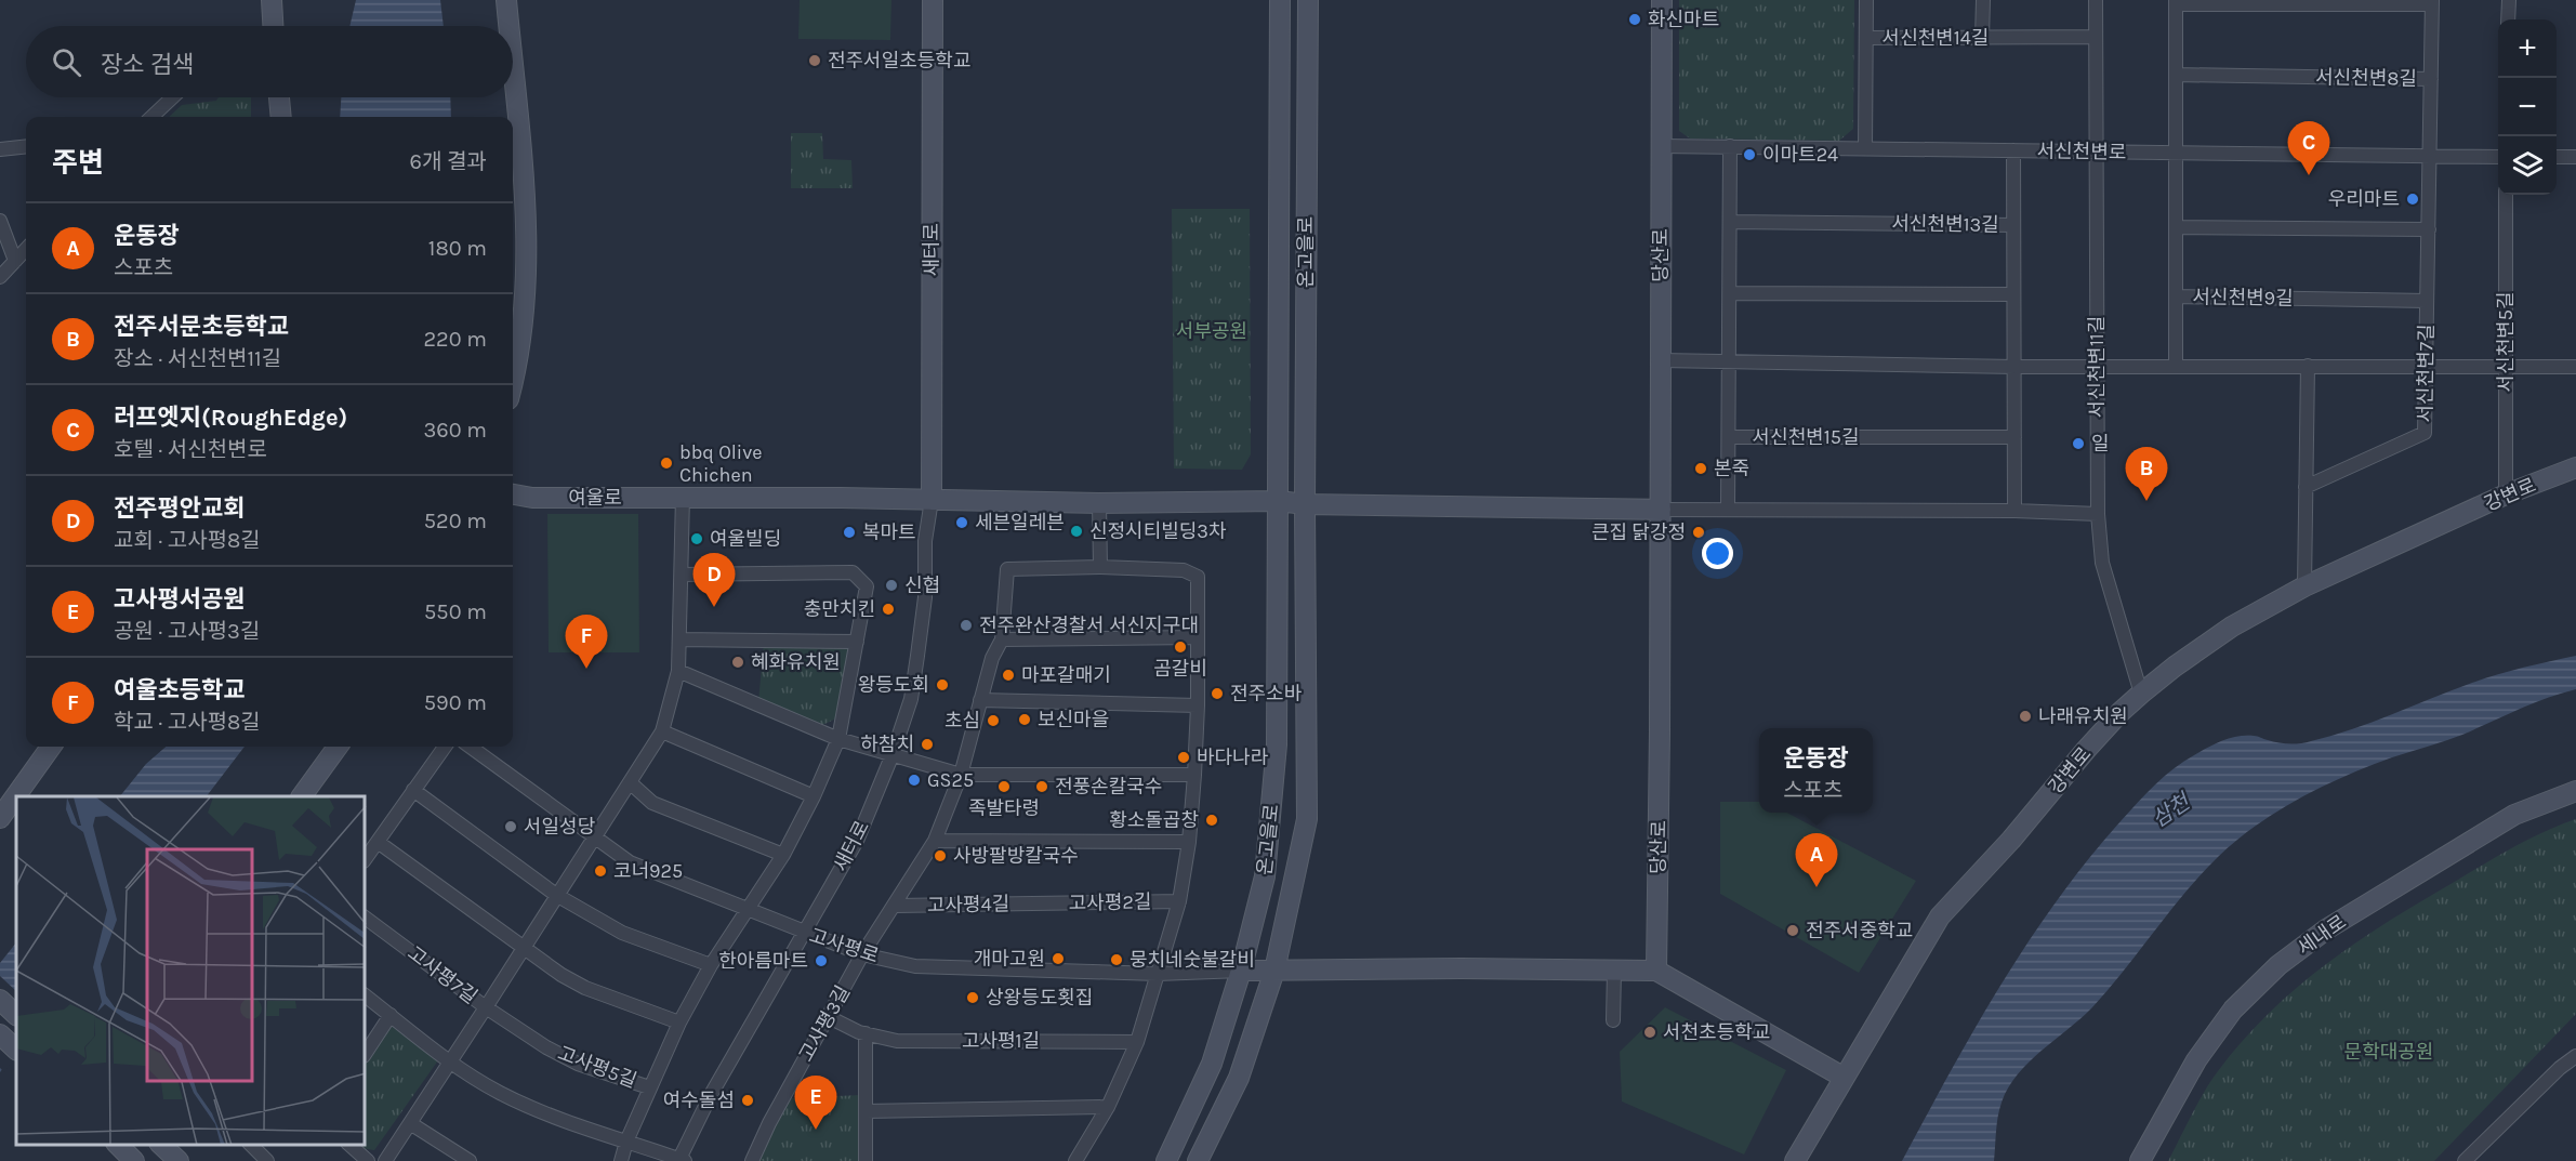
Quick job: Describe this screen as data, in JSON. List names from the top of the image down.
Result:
{
  "streets": {
    "street": [
      "서신천변14길",
      "서신천변8길",
      "서신천변로",
      "서신천변13길",
      "새터로",
      "온고을로",
      "당산로",
      "서신천변9길",
      "서신천변5길",
      "서신천변11길",
      "서신천변7길",
      "서신천변15길",
      "강변로",
      "여울로",
      "고사평2길",
      "고사평4길",
      "세내로",
      "고사평로",
      "고사평7길",
      "고사평3길",
      "고사평1길",
      "고사평5길"
    ]
  },
  "crossings": [
    ["서신천변14길", "서신천변로"],
    ["서신천변14길", "서신천변11길"],
    ["서신천변8길", "서신천변로"],
    ["서신천변8길", "서신천변9길"],
    ["서신천변8길", "서신천변7길"],
    ["서신천변로", "서신천변13길"],
    ["서신천변로", "당산로"],
    ["서신천변로", "서신천변9길"],
    ["서신천변로", "서신천변11길"],
    ["서신천변로", "서신천변7길"],
    ["서신천변로", "서신천변15길"],
    ["서신천변13길", "서신천변15길"],
    ["새터로", "고사평로"],
    ["온고을로", "고사평로"],
    ["서신천변9길", "서신천변7길"],
    ["서신천변5길", "강변로"],
    ["서신천변11길", "강변로"],
    ["여울로", "고사평7길"],
    ["고사평2길", "고사평4길"],
    ["고사평2길", "고사평로"],
    ["고사평4길", "고사평로"],
    ["고사평4길", "고사평3길"],
    ["고사평로", "고사평7길"],
    ["고사평로", "고사평3길"],
    ["고사평로", "고사평5길"],
    ["고사평7길", "고사평5길"],
    ["고사평3길", "고사평1길"]
  ],
  "water": ["삼천"],
  "parks": ["서부공원", "문학대공원"],
  "places": [
    "화신마트",
    "전주서일초등학교",
    "이마트24",
    "우리마트",
    "일",
    "bbq Olive Chichen",
    "본죽",
    "세븐일레븐",
    "신정시티빌딩3차",
    "복마트",
    "큰집 닭강정",
    "여울빌딩",
    "신협",
    "충만치킨",
    "전주완산경찰서 서신지구대",
    "곰갈비",
    "혜화유치원",
    "마포갈매기",
    "왕등도회",
    "전주소바",
    "나래유치원",
    "보신마을",
    "초심",
    "하참치",
    "바다나라",
    "GS25",
    "족발타령",
    "전풍손칼국수",
    "황소돌곱창",
    "서일성당",
    "사방팔방칼국수",
    "코너925",
    "전주서중학교",
    "개마고원",
    "뭉치네숫불갈비",
    "한아름마트",
    "상왕등도횟집",
    "서천초등학교",
    "여수돌섬"
  ],
  "page": {
    "map_buttons": ["+", "−"],
    "search": "장소 검색",
    "heading": ["주변", "6개 결과"],
    "pins": [
      "C",
      "B",
      "D",
      "F",
      "A",
      "E"
    ],
    "list": [
      {
        "mark": "A",
        "name": "운동장",
        "note": "스포츠",
        "value": "180 m"
      },
      {
        "mark": "B",
        "name": "전주서문초등학교",
        "note": "장소 · 서신천변11길",
        "value": "220 m"
      },
      {
        "mark": "C",
        "name": "러프엣지(RoughEdge)",
        "note": "호텔 · 서신천변로",
        "value": "360 m"
      },
      {
        "mark": "D",
        "name": "전주평안교회",
        "note": "교회 · 고사평8길",
        "value": "520 m"
      },
      {
        "mark": "E",
        "name": "고사평서공원",
        "note": "공원 · 고사평3길",
        "value": "550 m"
      },
      {
        "mark": "F",
        "name": "여울초등학교",
        "note": "학교 · 고사평8길",
        "value": "590 m"
      }
    ],
    "popup": ["운동장", "스포츠"]
  }
}
